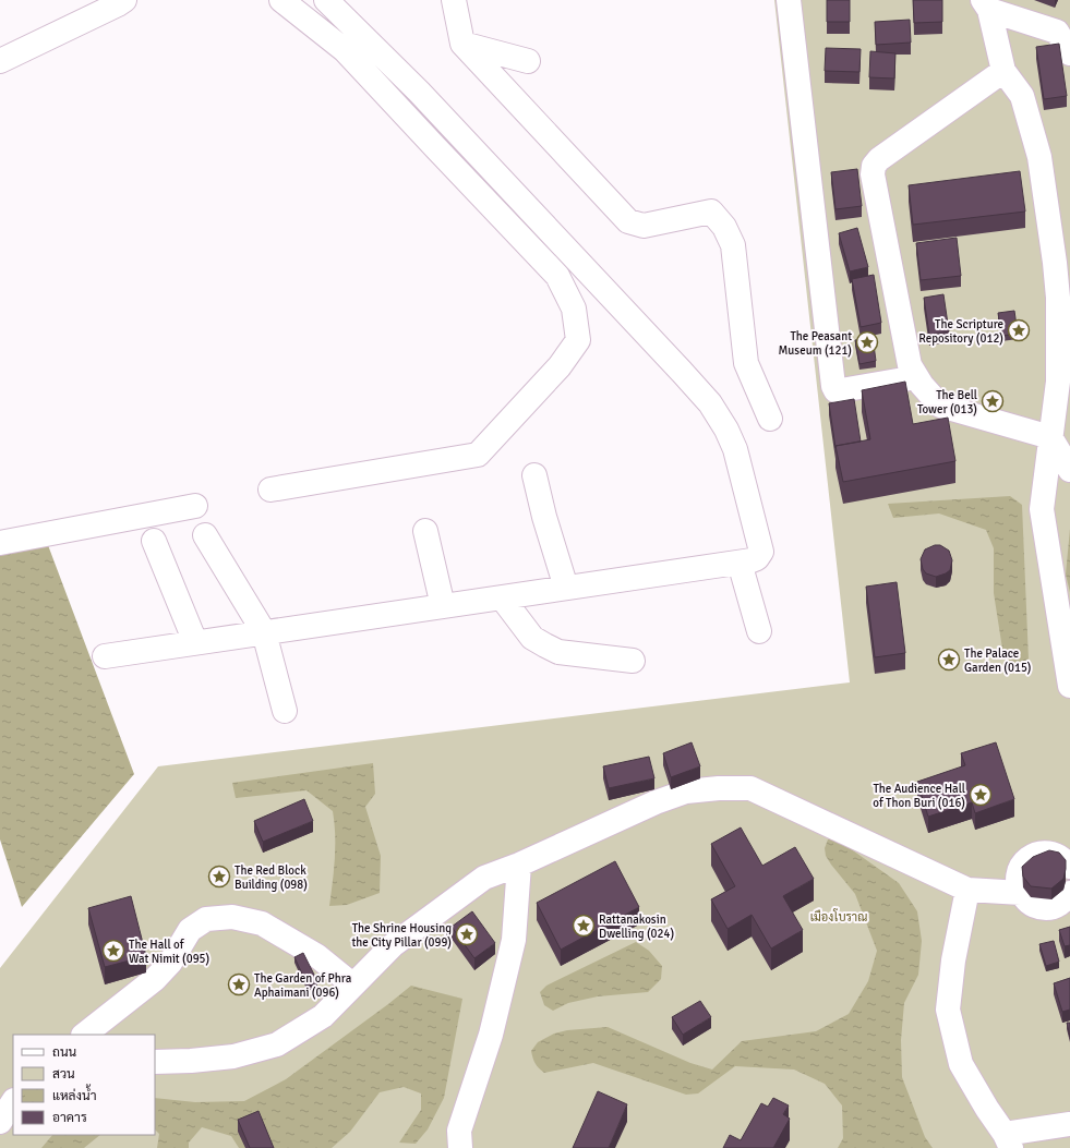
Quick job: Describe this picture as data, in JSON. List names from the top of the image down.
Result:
{
  "parks": ["เมืองโบราณ"],
  "places": {
    "place": [
      "The Scripture Repository (012)",
      "The Peasant Museum (121)",
      "The Bell Tower (013)",
      "The Palace Garden (015)",
      "The Audience Hall of Thon Buri (016)",
      "The Red Block Building (098)",
      "Rattanakosin Dwelling (024)",
      "The Shrine Housing the City Pillar (099)",
      "The Hall of Wat Nimit (095)",
      "The Garden of Phra Aphaimani (096)"
    ]
  },
  "legend": [
    "ถนน",
    "สวน",
    "แหล่งน้ำ",
    "อาคาร"
  ]
}
